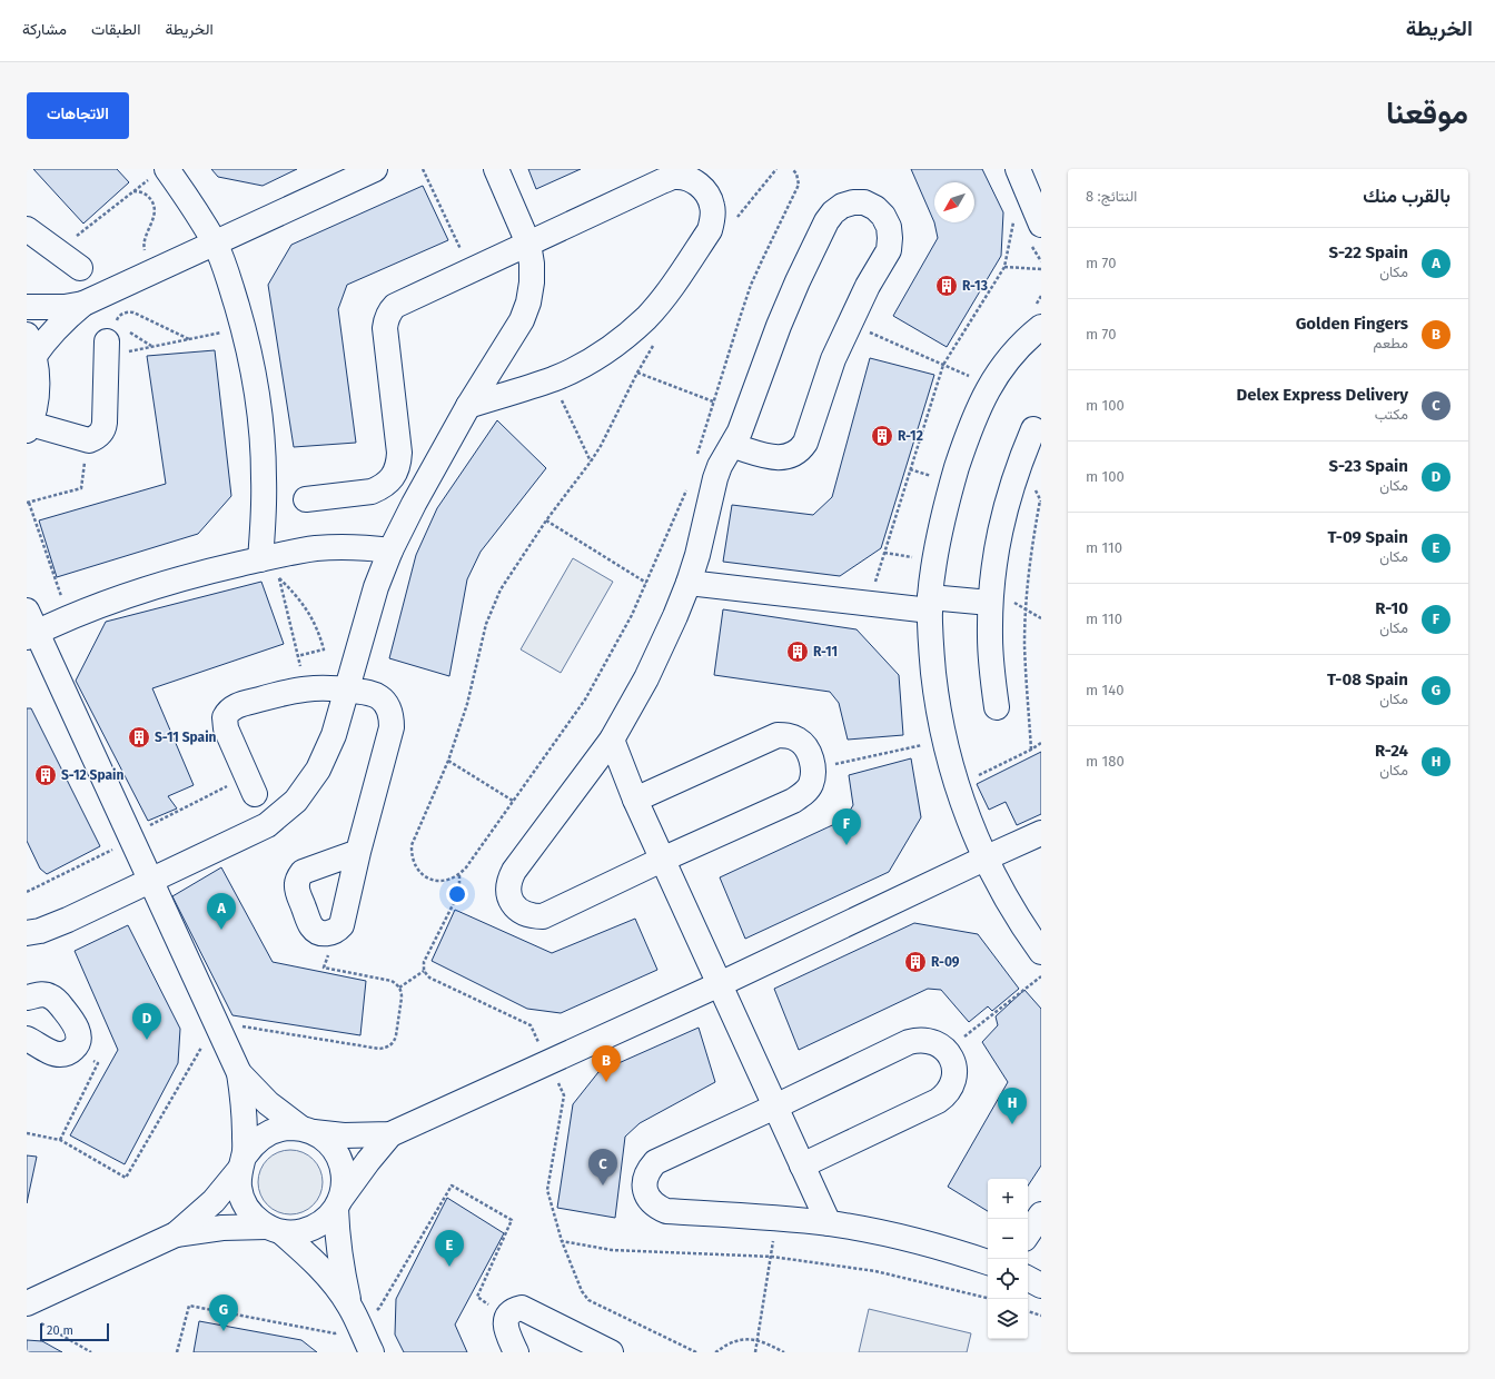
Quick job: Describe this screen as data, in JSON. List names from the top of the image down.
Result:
{
  "places": {
    "building": [
      "R-13",
      "R-12",
      "R-11",
      "S-11 Spain",
      "S-12 Spain",
      "R-09"
    ]
  },
  "scale_bar": "20 m",
  "north": "bottom left",
  "page": {
    "header": "الخريطة",
    "nav": ["الخريطة", "الطبقات", "مشاركة"],
    "title": "موقعنا",
    "buttons": "الاتجاهات",
    "heading": ["بالقرب منك", "النتائج: 8"],
    "list": [
      {
        "mark": "A",
        "name": "S-22 Spain",
        "note": "مكان",
        "value": "70 m"
      },
      {
        "mark": "B",
        "name": "Golden Fingers",
        "note": "مطعم",
        "value": "70 m"
      },
      {
        "mark": "C",
        "name": "Delex Express Delivery",
        "note": "مكتب",
        "value": "100 m"
      },
      {
        "mark": "D",
        "name": "S-23 Spain",
        "note": "مكان",
        "value": "100 m"
      },
      {
        "mark": "E",
        "name": "T-09 Spain",
        "note": "مكان",
        "value": "110 m"
      },
      {
        "mark": "F",
        "name": "R-10",
        "note": "مكان",
        "value": "110 m"
      },
      {
        "mark": "G",
        "name": "T-08 Spain",
        "note": "مكان",
        "value": "140 m"
      },
      {
        "mark": "H",
        "name": "R-24",
        "note": "مكان",
        "value": "180 m"
      }
    ],
    "pins": [
      "F",
      "A",
      "D",
      "B",
      "H",
      "C",
      "E",
      "G"
    ],
    "map_buttons": ["+", "−"],
    "scale": "20 m"
  }
}
